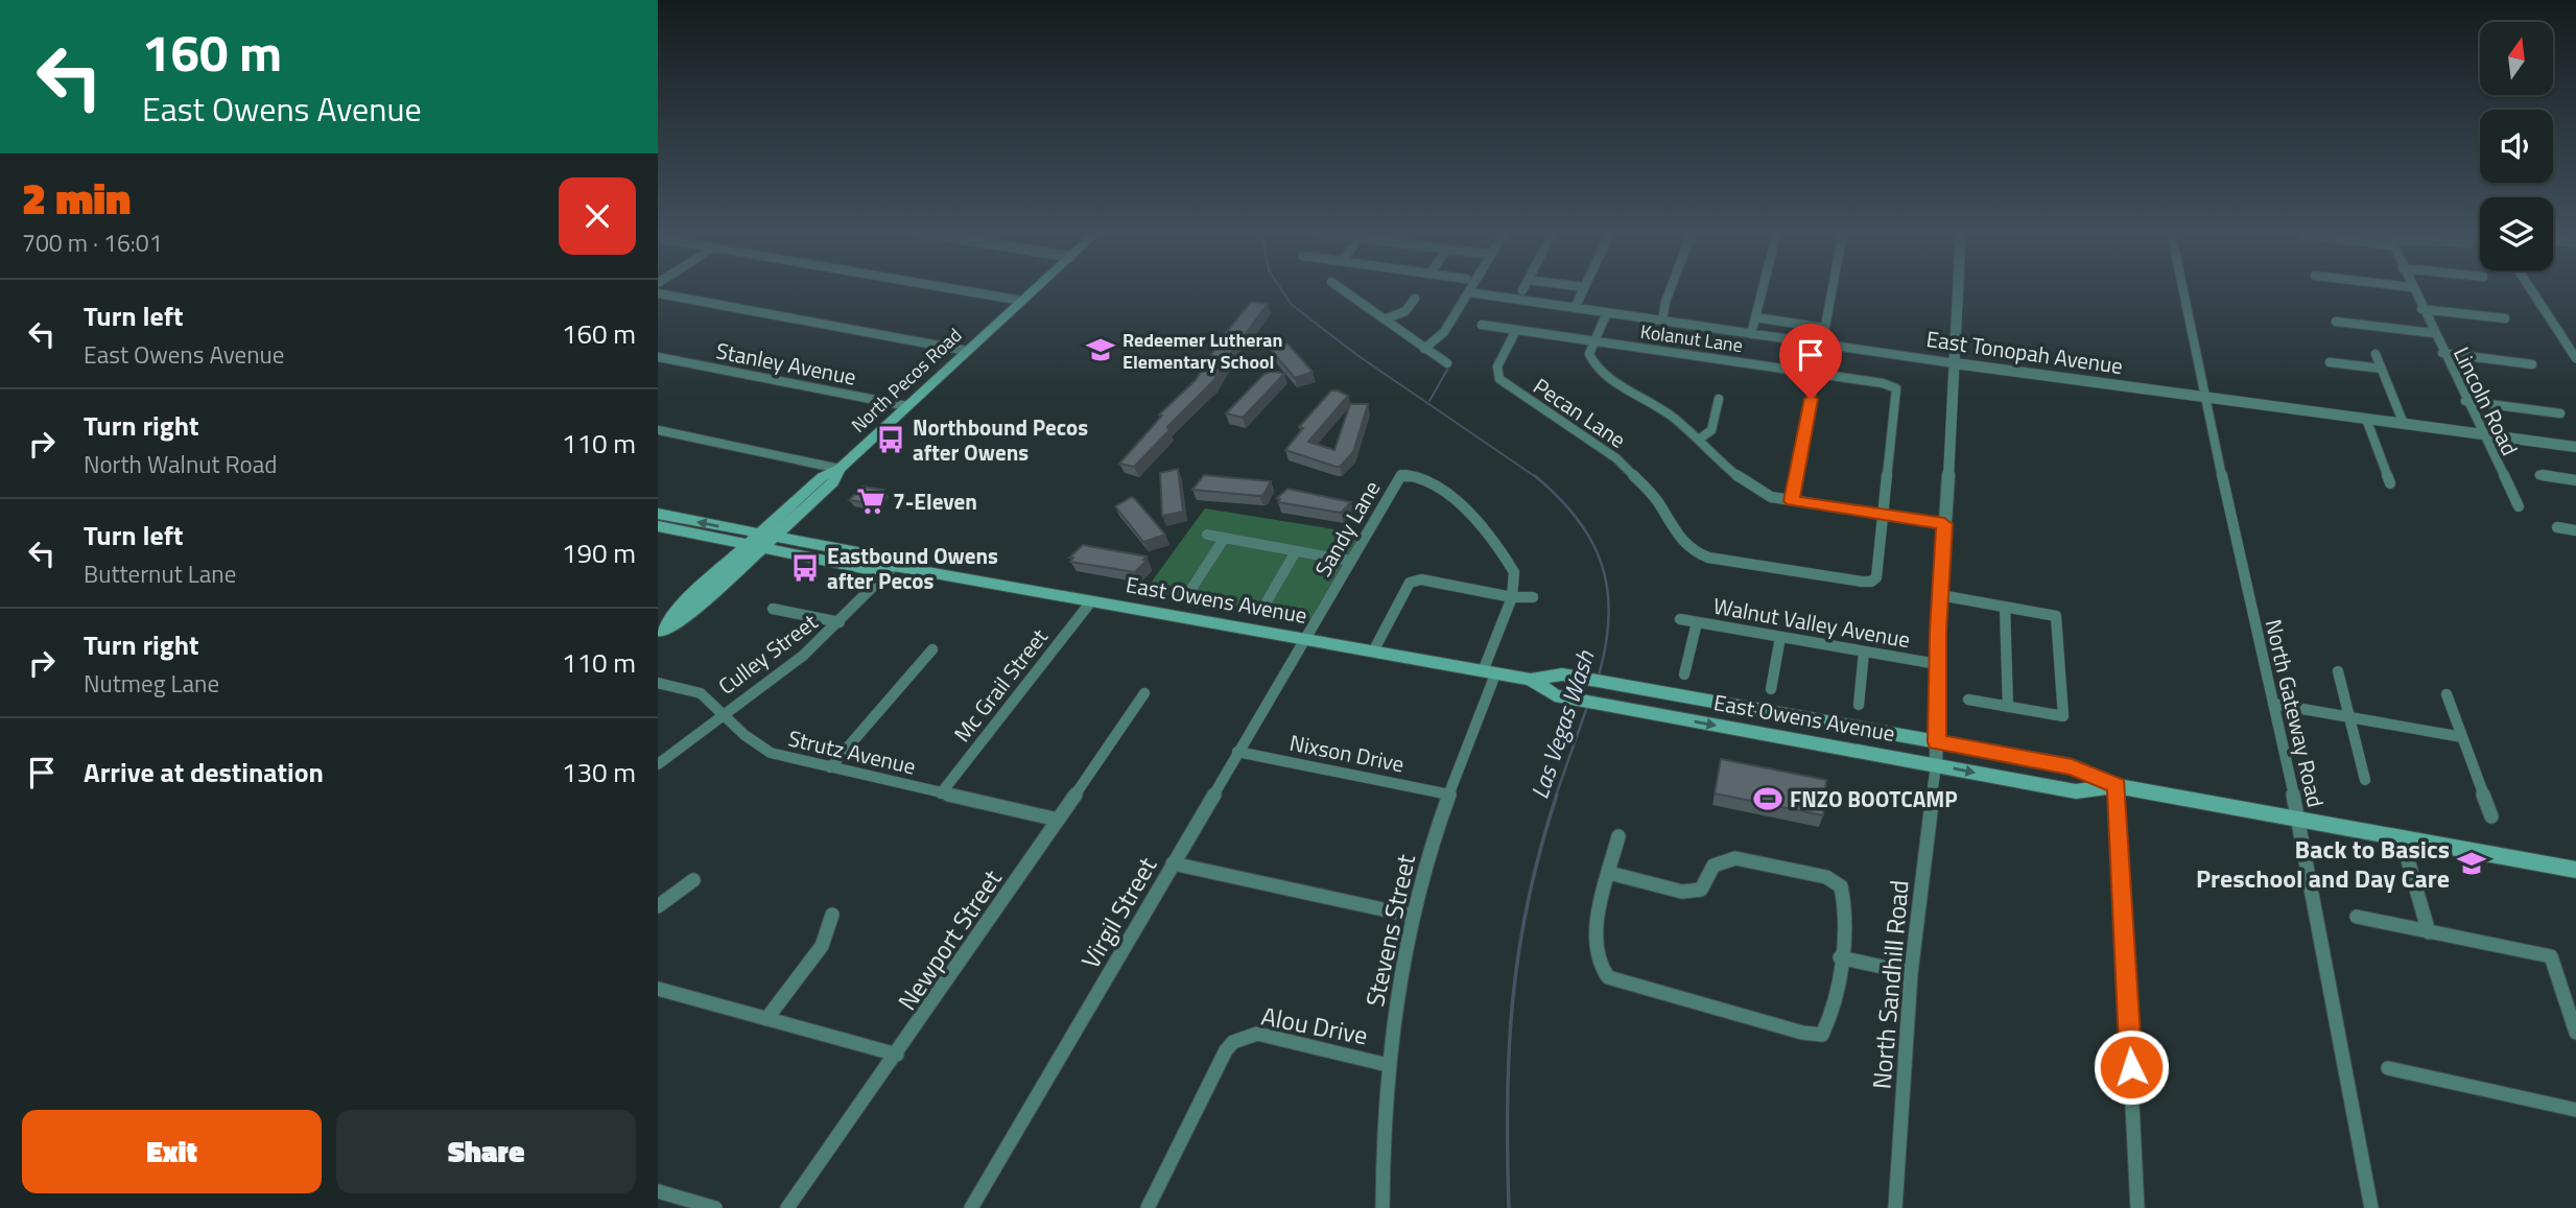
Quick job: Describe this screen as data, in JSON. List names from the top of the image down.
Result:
{
  "streets": {
    "main road": ["North Pecos Road", "East Owens Avenue"],
    "street": [
      "Kolanut Lane",
      "East Tonopah Avenue",
      "Stanley Avenue",
      "Lincoln Road",
      "Pecan Lane",
      "Sandy Lane",
      "Walnut Valley Avenue",
      "Culley Street",
      "Mc Grail Street",
      "North Gateway Road",
      "Strutz Avenue",
      "Nixson Drive",
      "Virgil Street",
      "Stevens Street",
      "Newport Street",
      "North Sandhill Road",
      "Alou Drive"
    ]
  },
  "crossings": [
    ["Kolanut Lane", "Pecan Lane"],
    ["East Tonopah Avenue", "Lincoln Road"],
    ["East Tonopah Avenue", "North Gateway Road"],
    ["Stanley Avenue", "North Pecos Road"],
    ["North Pecos Road", "East Owens Avenue"],
    ["Sandy Lane", "East Owens Avenue"],
    ["Sandy Lane", "Virgil Street"],
    ["Sandy Lane", "Stevens Street"],
    ["East Owens Avenue", "Culley Street"],
    ["East Owens Avenue", "Mc Grail Street"],
    ["East Owens Avenue", "North Gateway Road"],
    ["East Owens Avenue", "Virgil Street"],
    ["East Owens Avenue", "Stevens Street"],
    ["East Owens Avenue", "North Sandhill Road"],
    ["Culley Street", "Strutz Avenue"],
    ["Mc Grail Street", "Strutz Avenue"],
    ["Strutz Avenue", "Newport Street"],
    ["Nixson Drive", "Virgil Street"],
    ["Nixson Drive", "Stevens Street"],
    ["Stevens Street", "Alou Drive"]
  ],
  "water": ["Las Vegas Wash"],
  "places": {
    "school or university": ["Redeemer Lutheran Elementary School", "Back to Basics Preschool and Day Care"],
    "bus stop": ["Northbound Pecos after Owens", "Eastbound Owens after Pecos"],
    "supermarket": ["7-Eleven"],
    "sports": ["FNZO BOOTCAMP"]
  },
  "north": "top",
  "page": {
    "turn": ["160 m", "East Owens Avenue"],
    "heading": ["2 min", "700 m · 16:01"],
    "list": [
      {
        "name": "Turn left",
        "note": "East Owens Avenue",
        "value": "160 m"
      },
      {
        "name": "Turn right",
        "note": "North Walnut Road",
        "value": "110 m"
      },
      {
        "name": "Turn left",
        "note": "Butternut Lane",
        "value": "190 m"
      },
      {
        "name": "Turn right",
        "note": "Nutmeg Lane",
        "value": "110 m"
      },
      {
        "name": "Arrive at destination",
        "value": "130 m"
      }
    ],
    "buttons": ["Exit", "Share"]
  }
}
